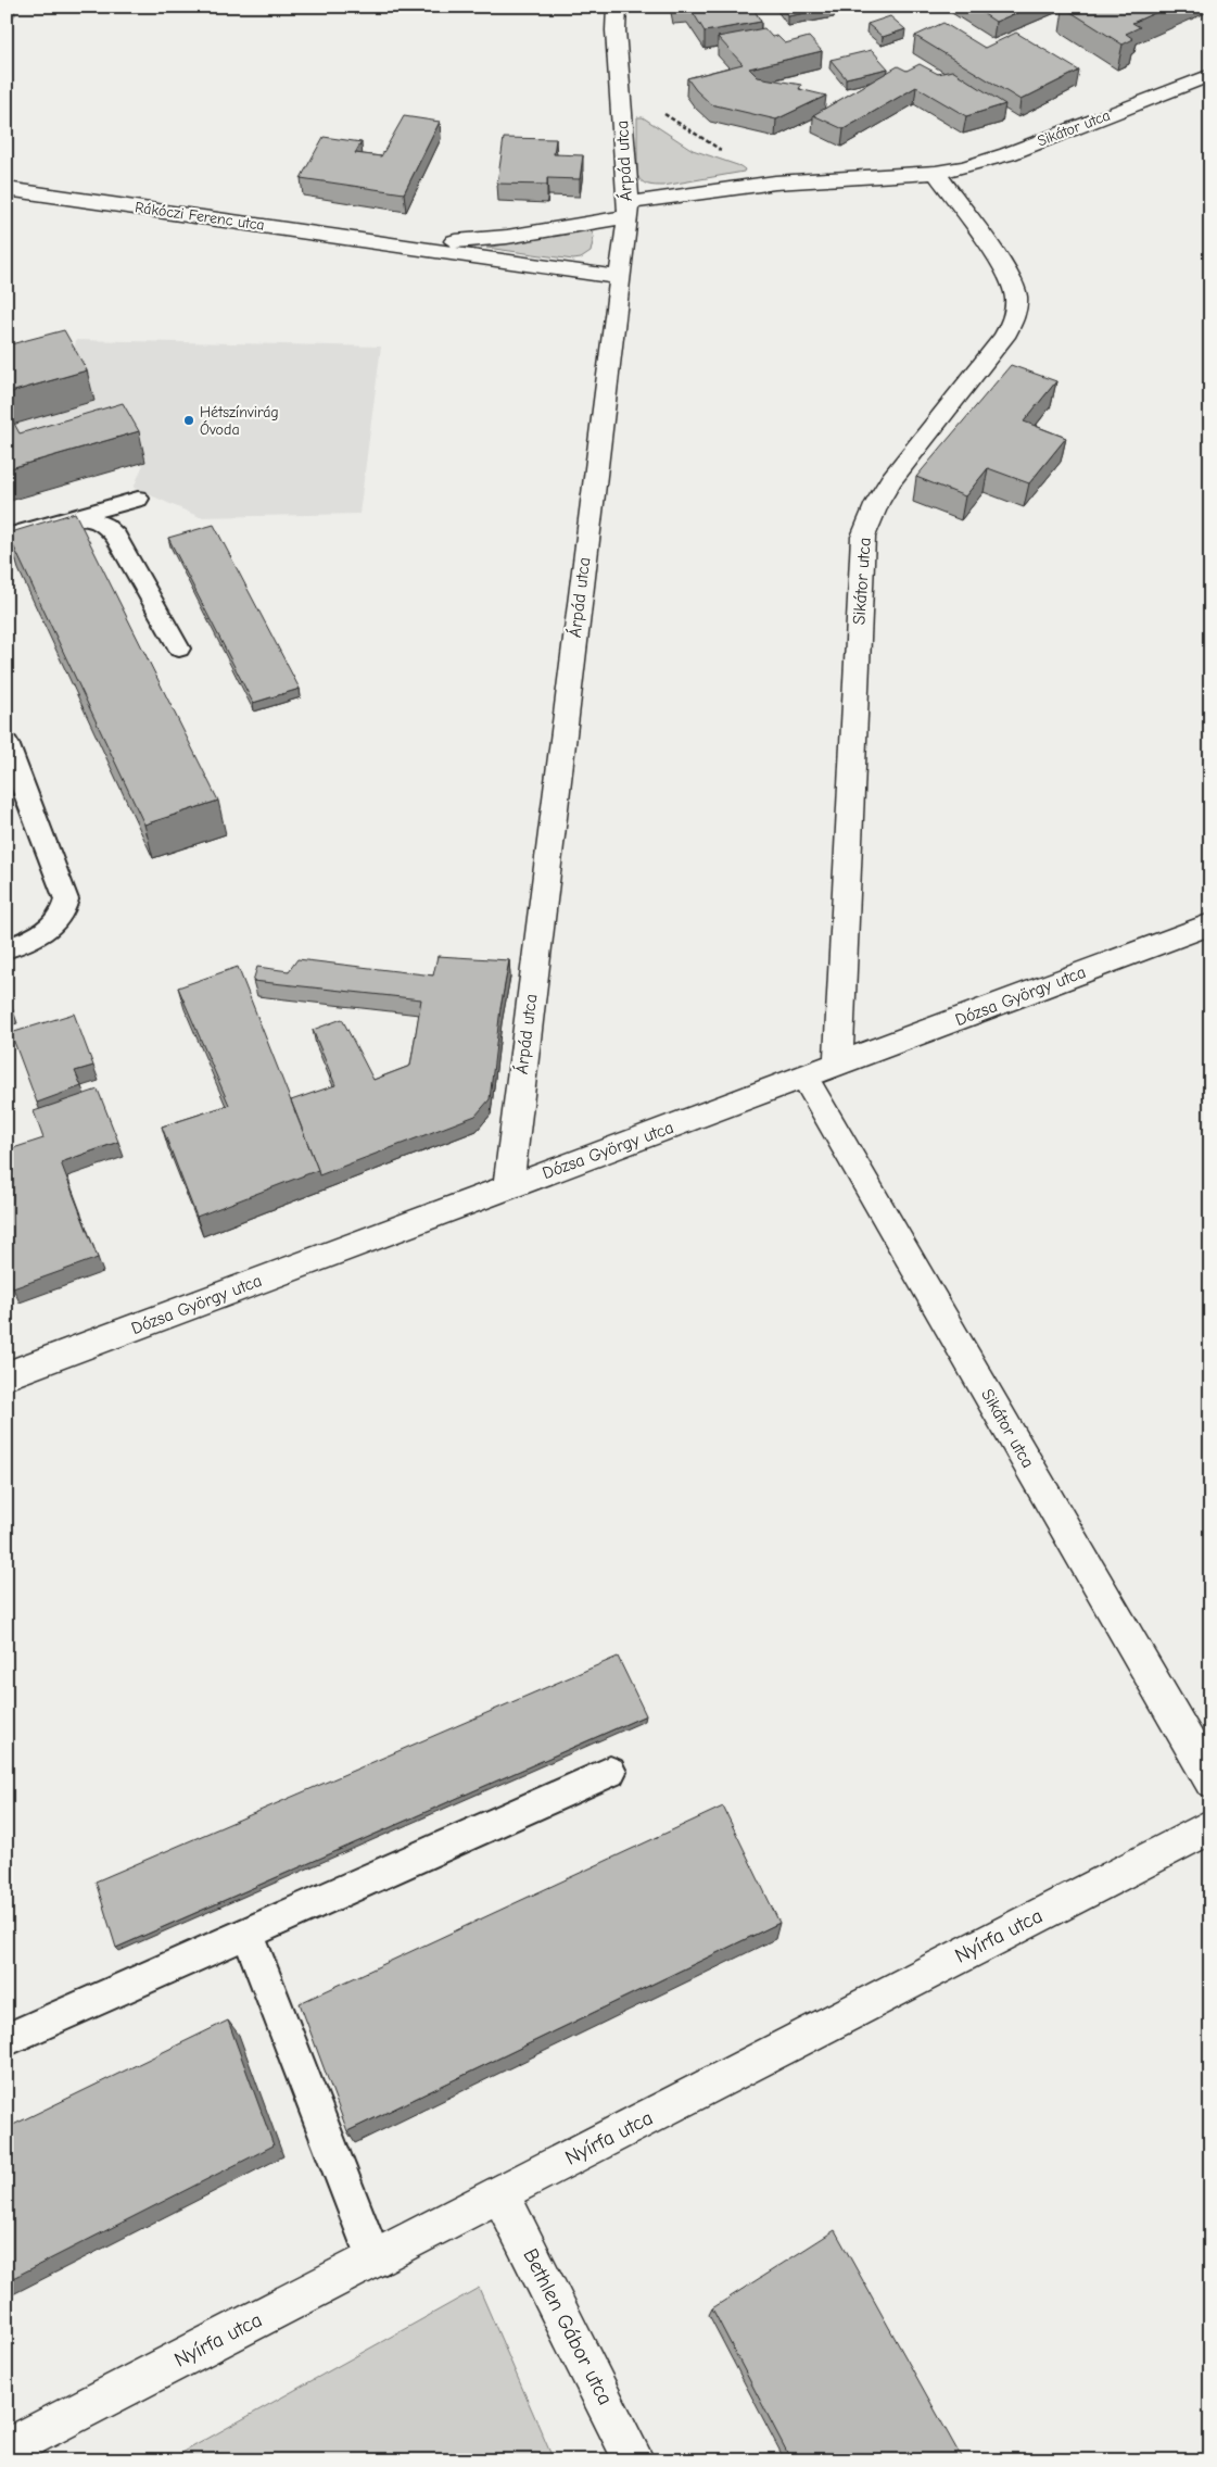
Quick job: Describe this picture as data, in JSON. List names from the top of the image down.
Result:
{
  "streets": {
    "street": [
      "Sikátor utca",
      "Árpád utca",
      "Rákóczi Ferenc utca",
      "Dózsa György utca",
      "Nyírfa utca",
      "Bethlen Gábor utca"
    ]
  },
  "crossings": [
    ["Sikátor utca", "Árpád utca"],
    ["Sikátor utca", "Rákóczi Ferenc utca"],
    ["Sikátor utca", "Dózsa György utca"],
    ["Árpád utca", "Rákóczi Ferenc utca"],
    ["Árpád utca", "Dózsa György utca"],
    ["Nyírfa utca", "Bethlen Gábor utca"]
  ],
  "places": ["Hétszínvirág Óvoda"]
}
